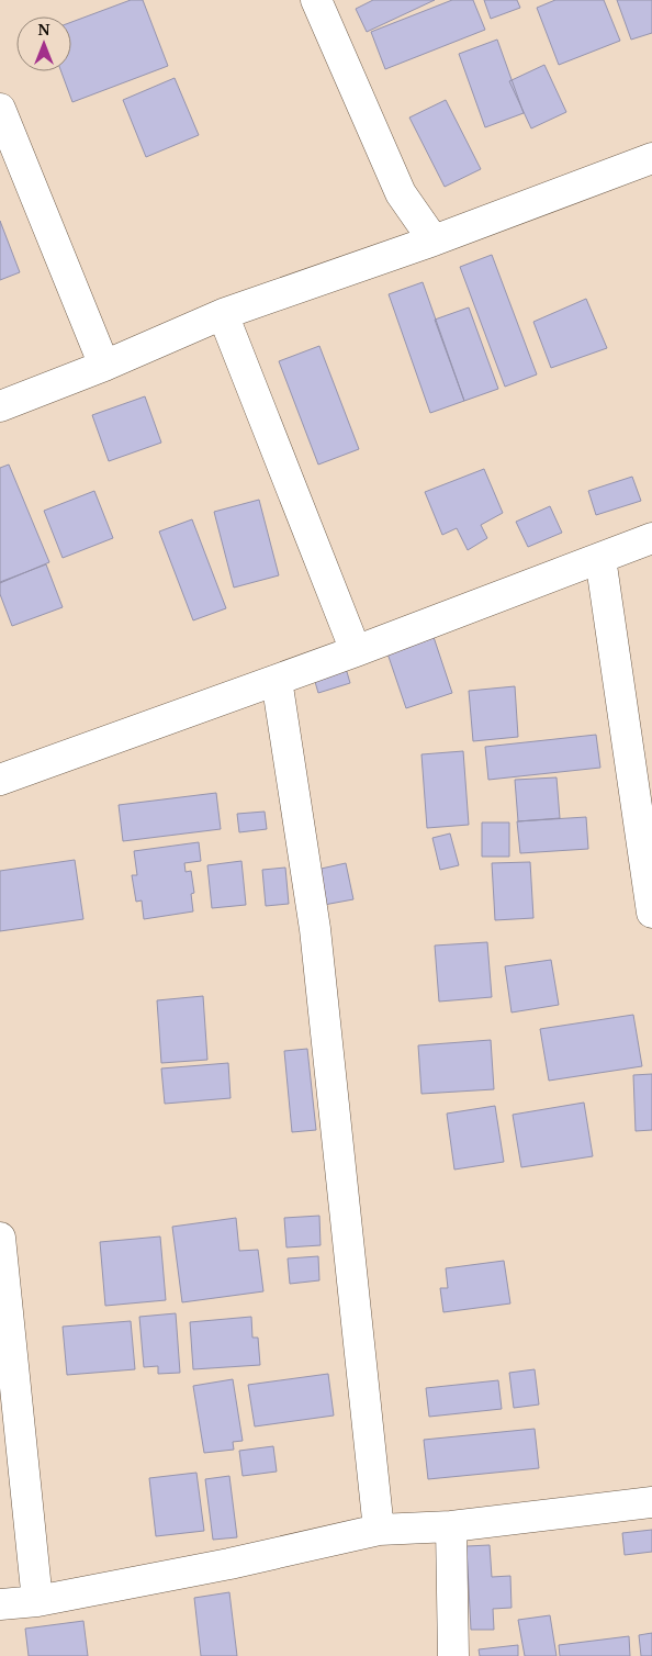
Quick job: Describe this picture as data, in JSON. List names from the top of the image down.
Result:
{
  "north": "top"
}
